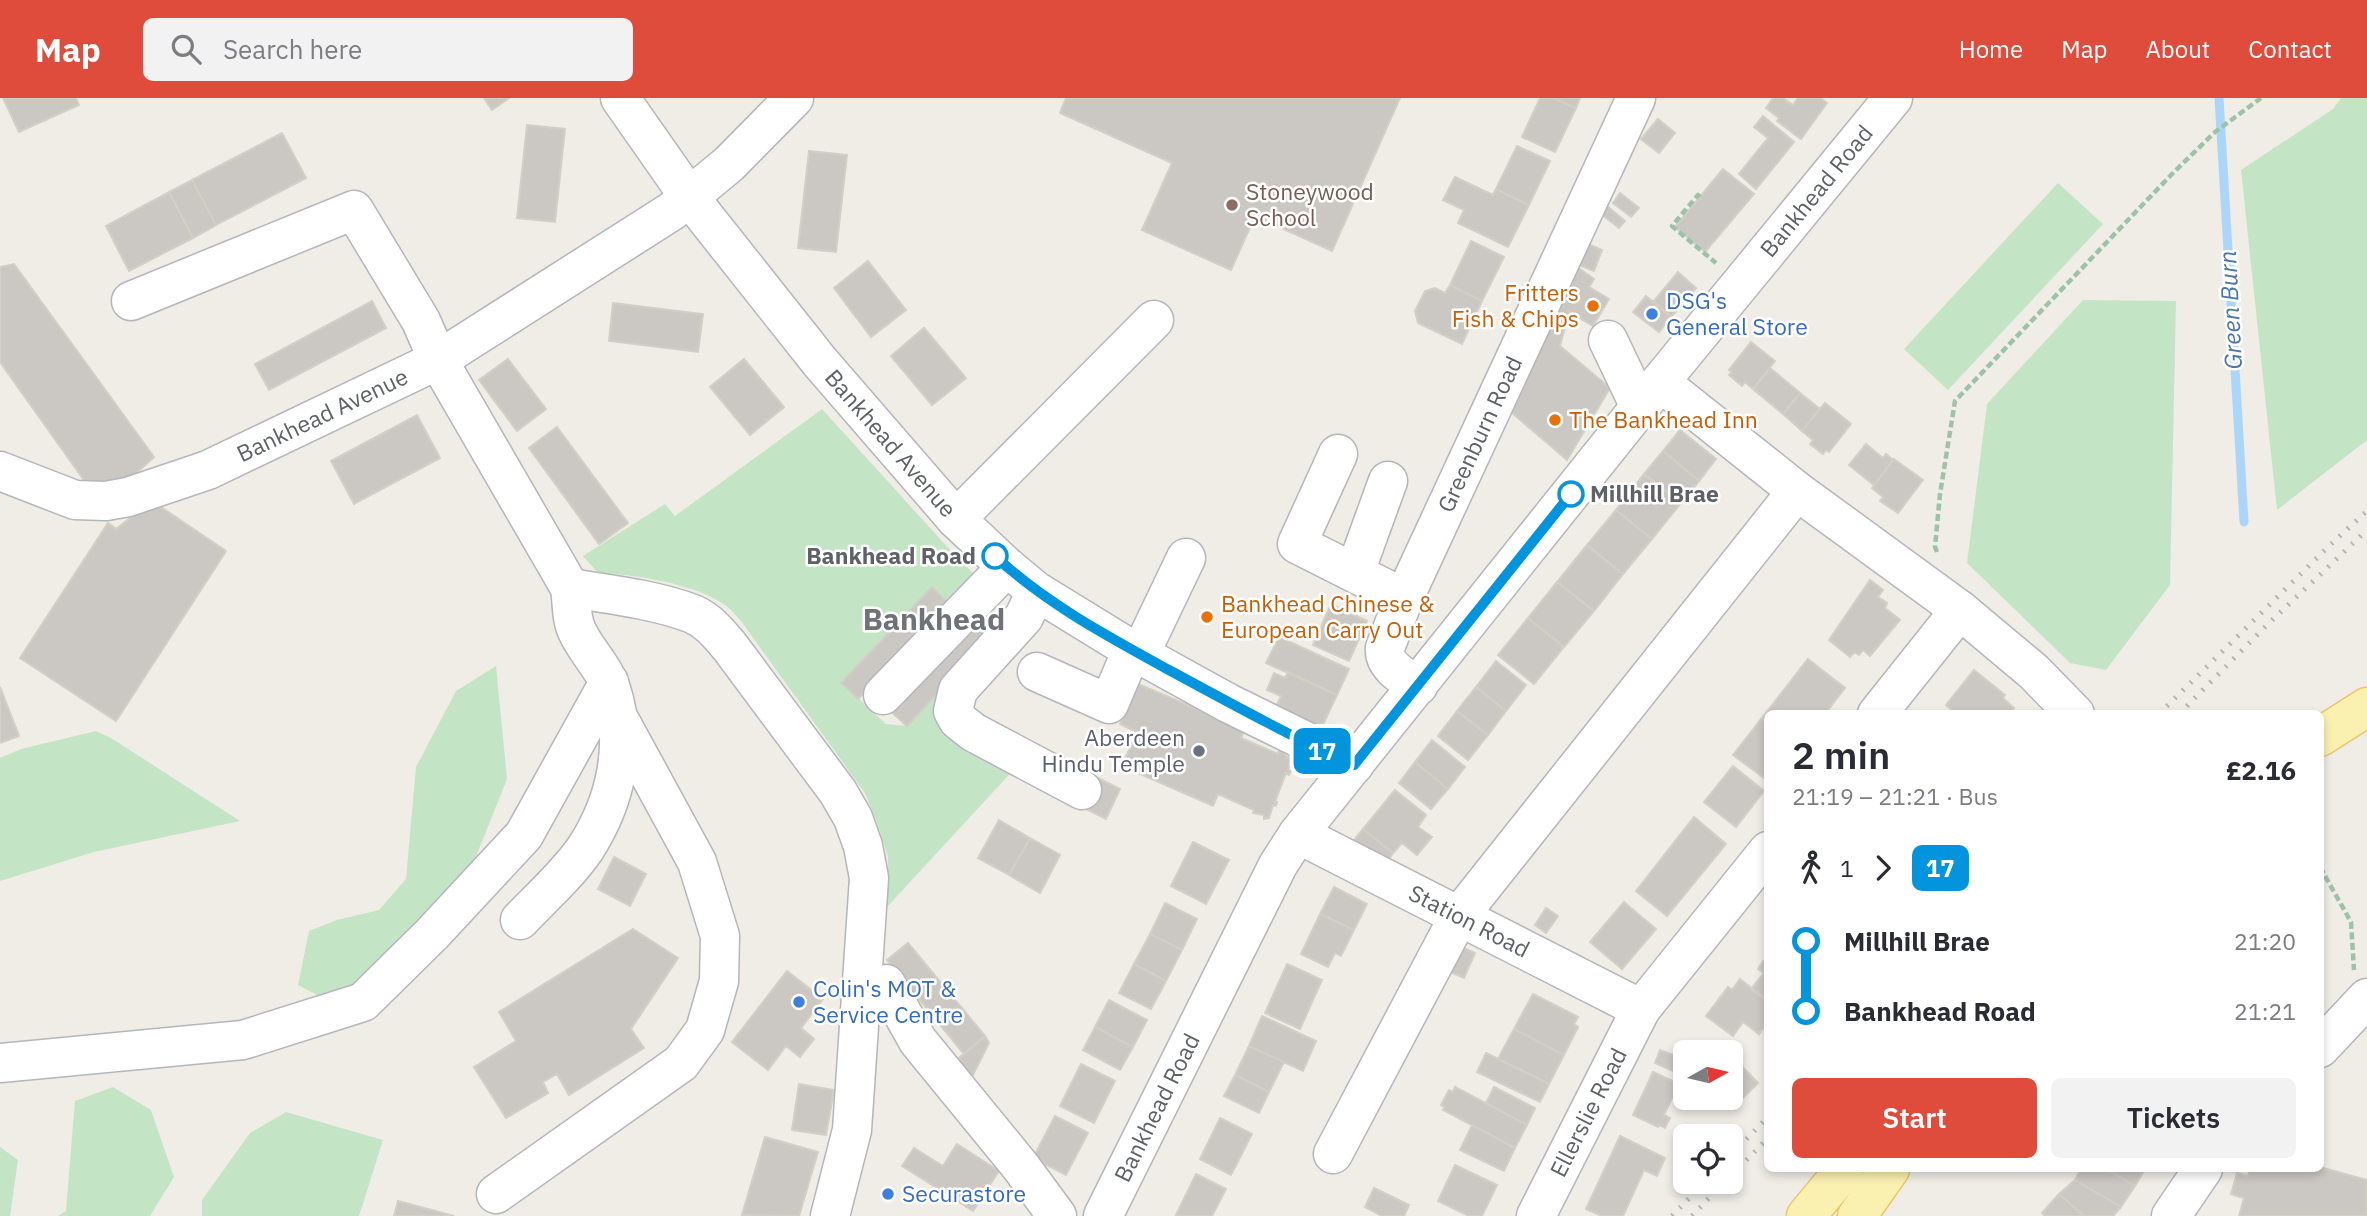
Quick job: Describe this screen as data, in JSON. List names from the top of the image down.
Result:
{
  "streets": {
    "street": [
      "Bankhead Road",
      "Bankhead Avenue",
      "Greenburn Road",
      "Station Road",
      "Ellerslie Road"
    ]
  },
  "crossings": [
    ["Bankhead Road", "Bankhead Avenue"],
    ["Bankhead Road", "Greenburn Road"],
    ["Bankhead Road", "Station Road"],
    ["Station Road", "Ellerslie Road"]
  ],
  "districts": ["Bankhead"],
  "water": ["Green Burn"],
  "places": [
    "Stoneywood School",
    "Fritters Fish & Chips",
    "DSG's General Store",
    "The Bankhead Inn",
    "Millhill Brae",
    "Bankhead Road",
    "Bankhead Chinese & European Carry Out",
    "Aberdeen Hindu Temple",
    "Colin's MOT & Service Centre",
    "Securastore"
  ],
  "lines": ["bus line 17"],
  "north": "right",
  "page": {
    "header": "Map",
    "search": "Search here",
    "nav": [
      "Home",
      "Map",
      "About",
      "Contact"
    ],
    "on_map": "17",
    "heading": ["2 min", "21:19 – 21:21 · Bus", "£2.16"],
    "legs": ["1", "17"],
    "list": [
      {
        "name": "Millhill Brae",
        "value": "21:20"
      },
      {
        "name": "Bankhead Road",
        "value": "21:21"
      }
    ],
    "buttons": ["Start", "Tickets"]
  }
}
